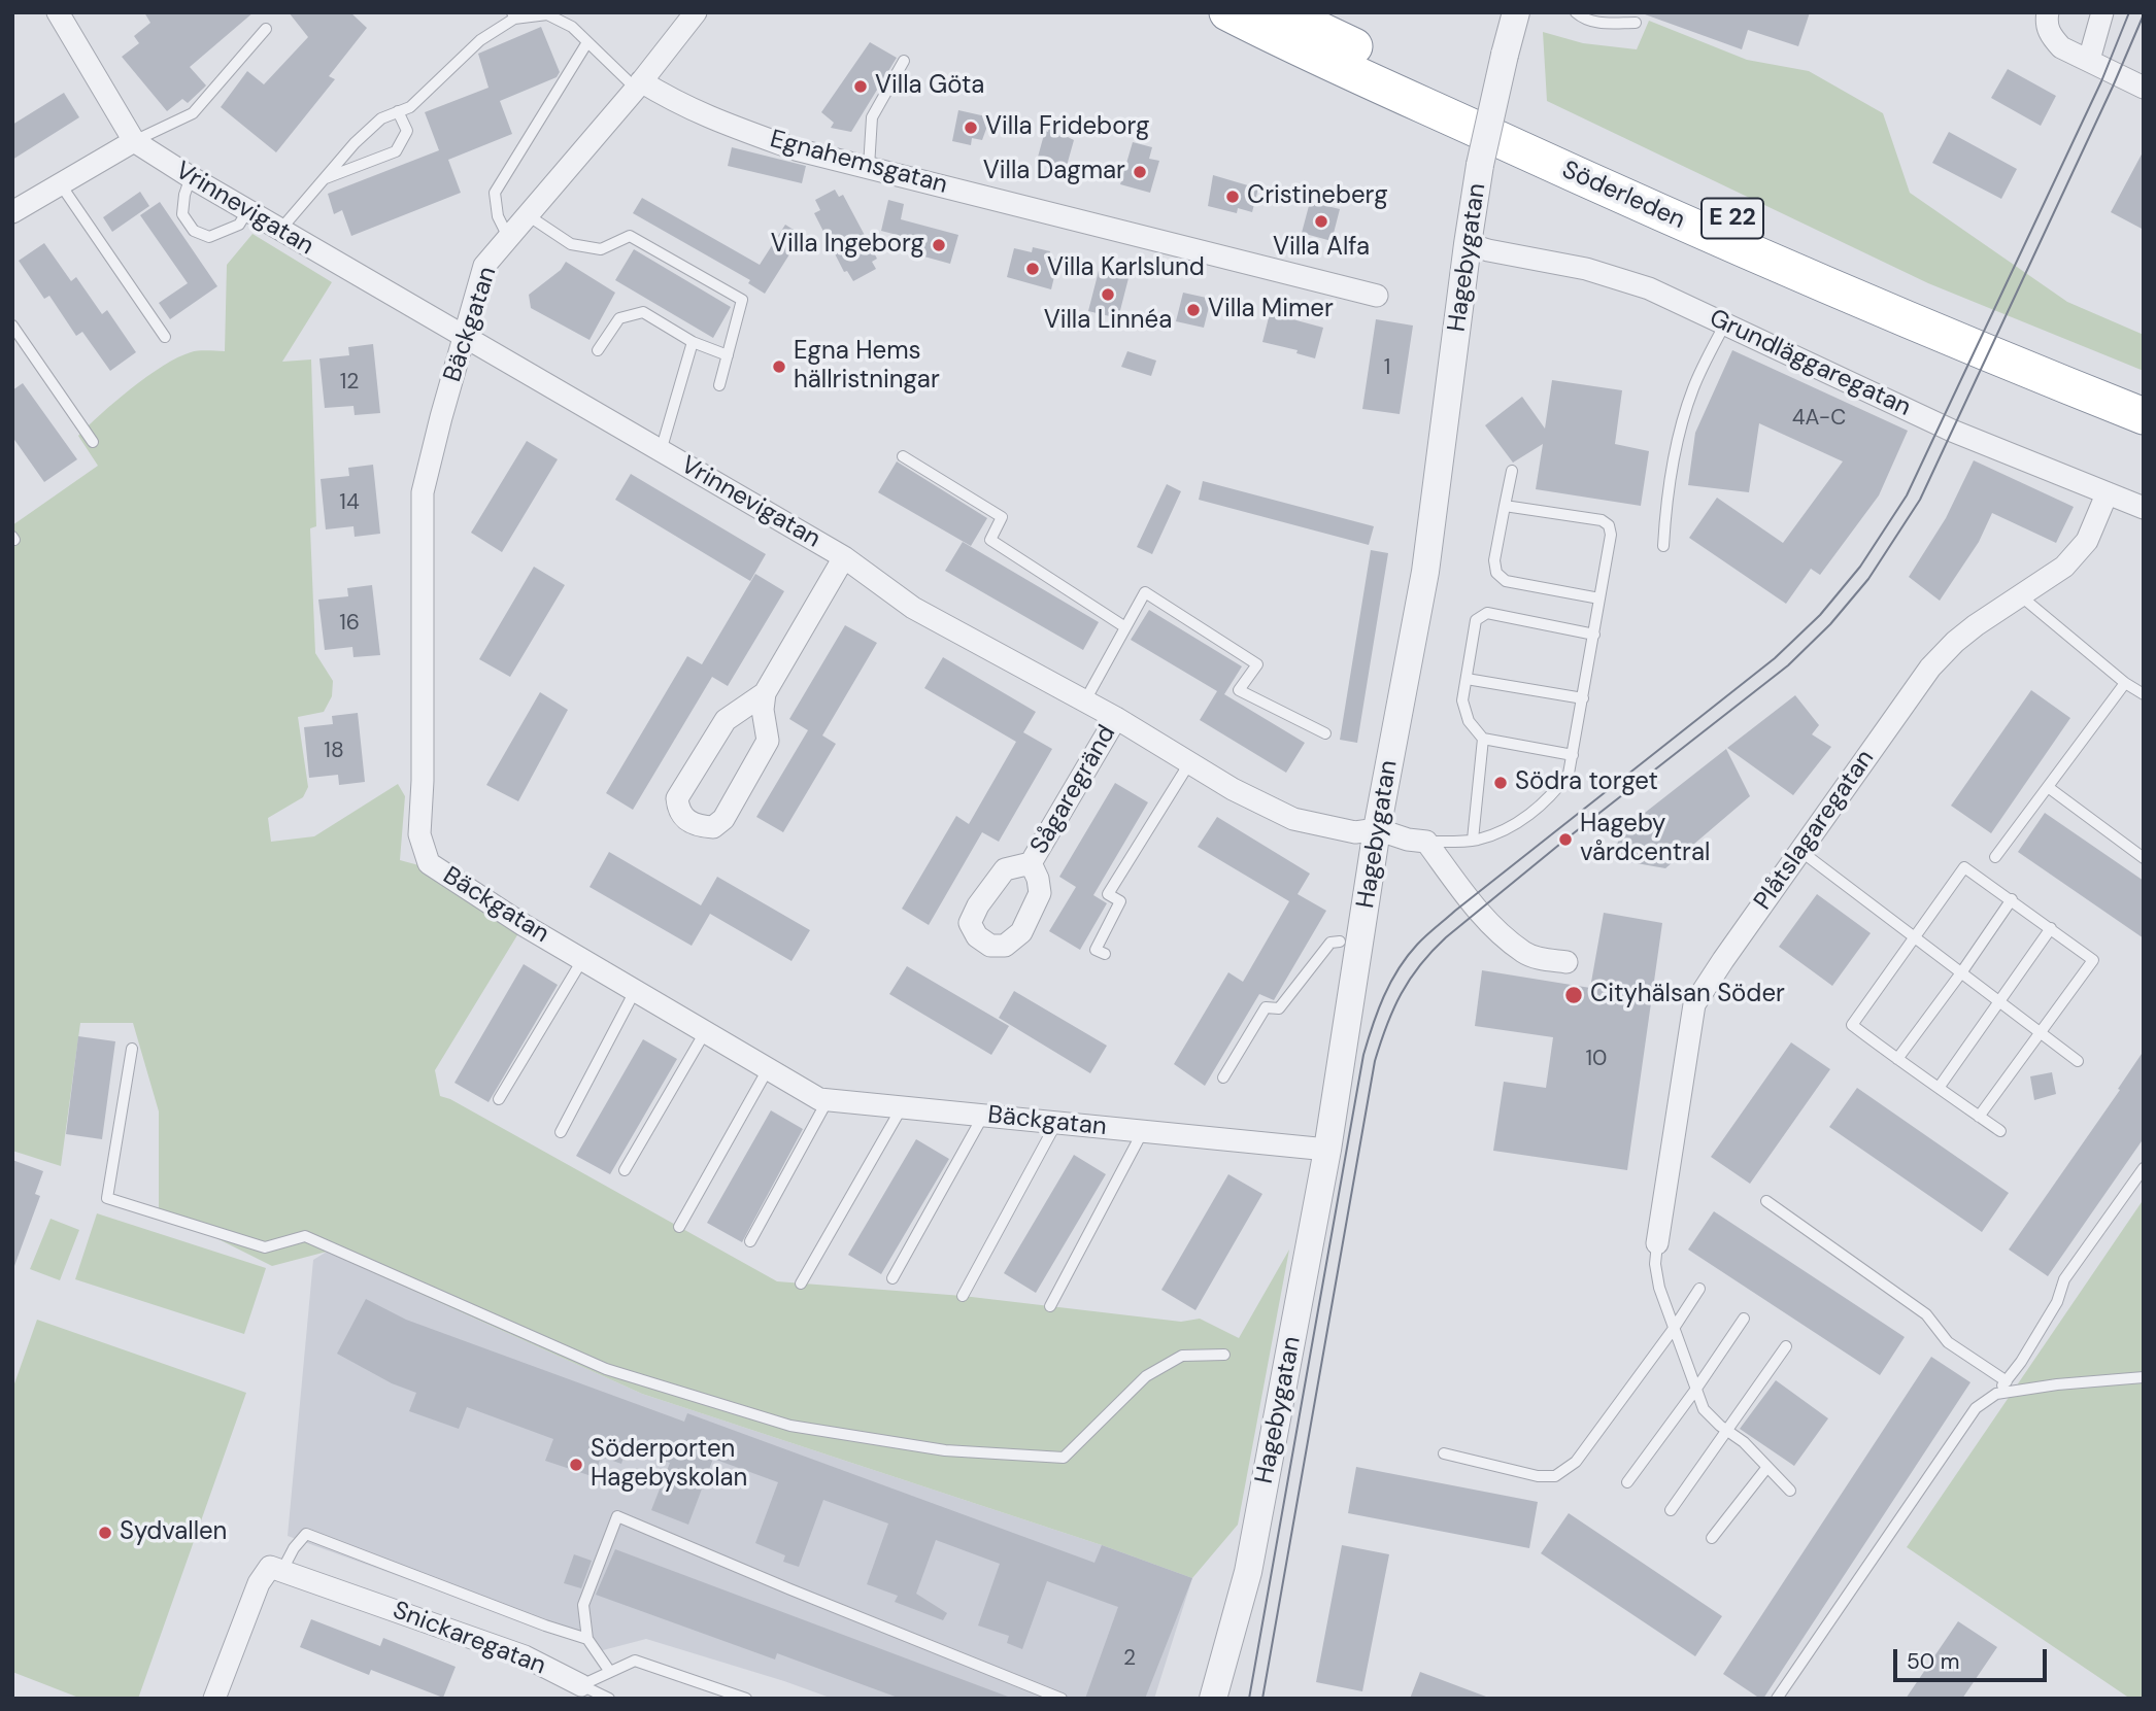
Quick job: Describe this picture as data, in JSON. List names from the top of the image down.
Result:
{
  "streets": {
    "highway": ["Söderleden", "E 22"],
    "street": [
      "Egnahemsgatan",
      "Vrinnevigatan",
      "Hagebygatan",
      "Bäckgatan",
      "Grundläggaregatan",
      "Sågaregränd",
      "Plåtslagaregatan",
      "Snickaregatan"
    ]
  },
  "crossings": [
    ["Egnahemsgatan", "Bäckgatan"],
    ["Vrinnevigatan", "Hagebygatan"],
    ["Vrinnevigatan", "Bäckgatan"],
    ["Vrinnevigatan", "Sågaregränd"],
    ["Hagebygatan", "Bäckgatan"],
    ["Hagebygatan", "Grundläggaregatan"],
    ["Grundläggaregatan", "Plåtslagaregatan"]
  ],
  "places": [
    "Villa Göta",
    "Villa Frideborg",
    "Villa Dagmar",
    "Cristineberg",
    "Villa Alfa",
    "Villa Ingeborg",
    "Villa Karlslund",
    "Villa Linnéa",
    "Villa Mimer",
    "Egna Hems hällristningar",
    "Södra torget",
    "Hageby vårdcentral",
    "Cityhälsan Söder",
    "Söderporten Hagebyskolan",
    "Sydvallen"
  ],
  "house_numbers": [
    "1",
    "12",
    "4A-C",
    "14",
    "16",
    "18",
    "10",
    "2"
  ],
  "scale_bar": "50 m"
}
